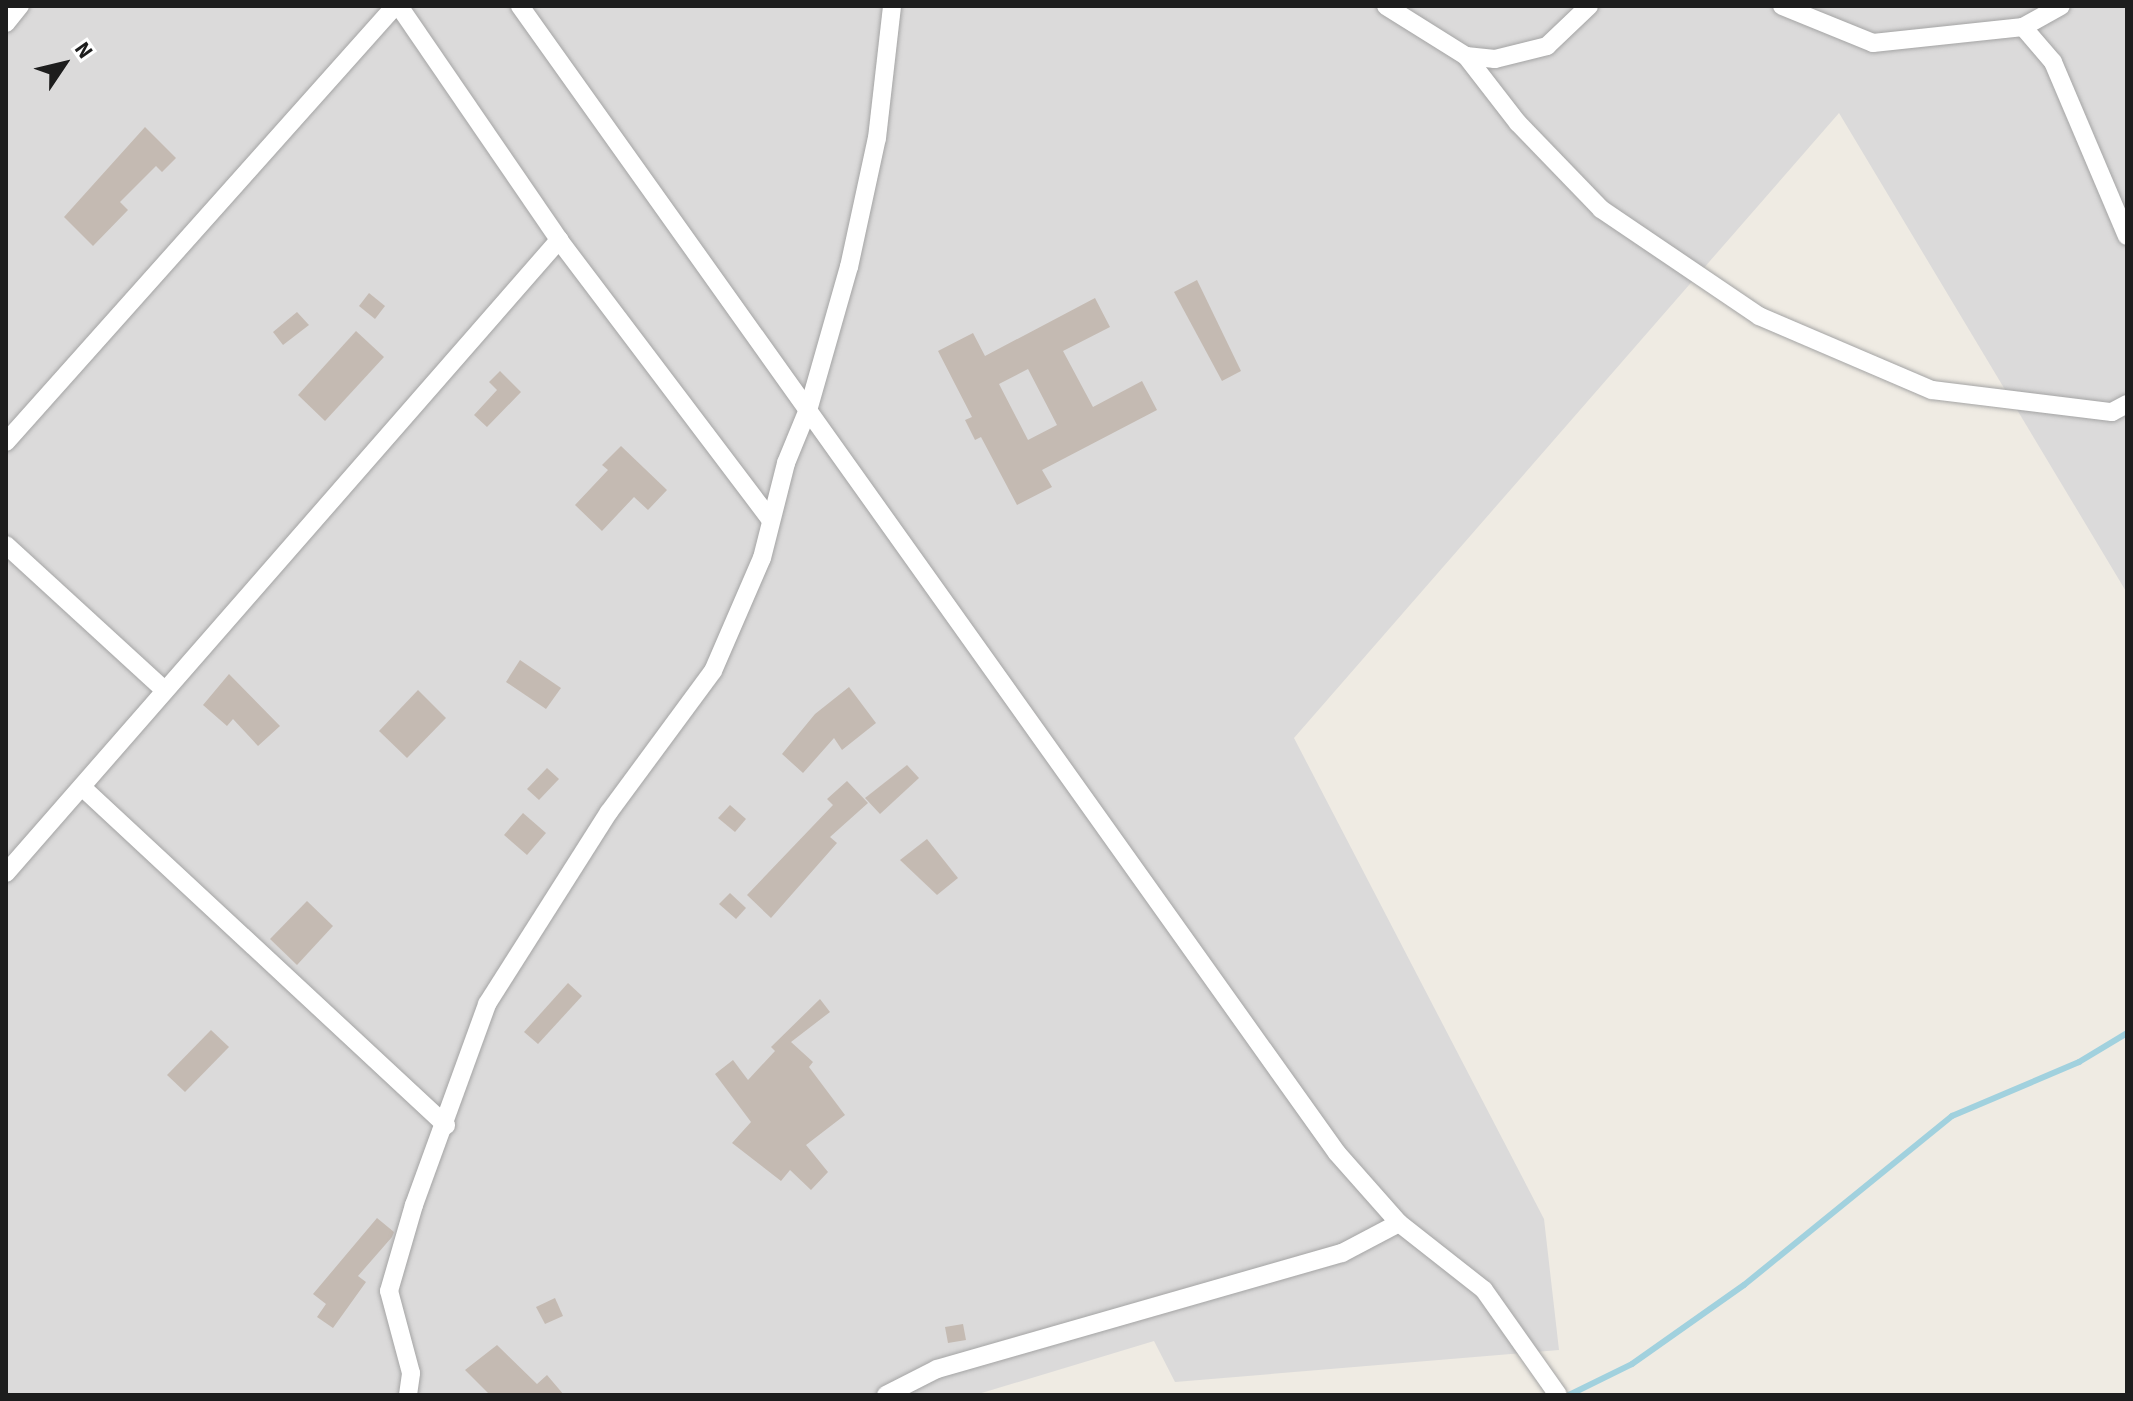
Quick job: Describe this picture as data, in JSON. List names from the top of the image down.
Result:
{
  "north": "top right"
}
